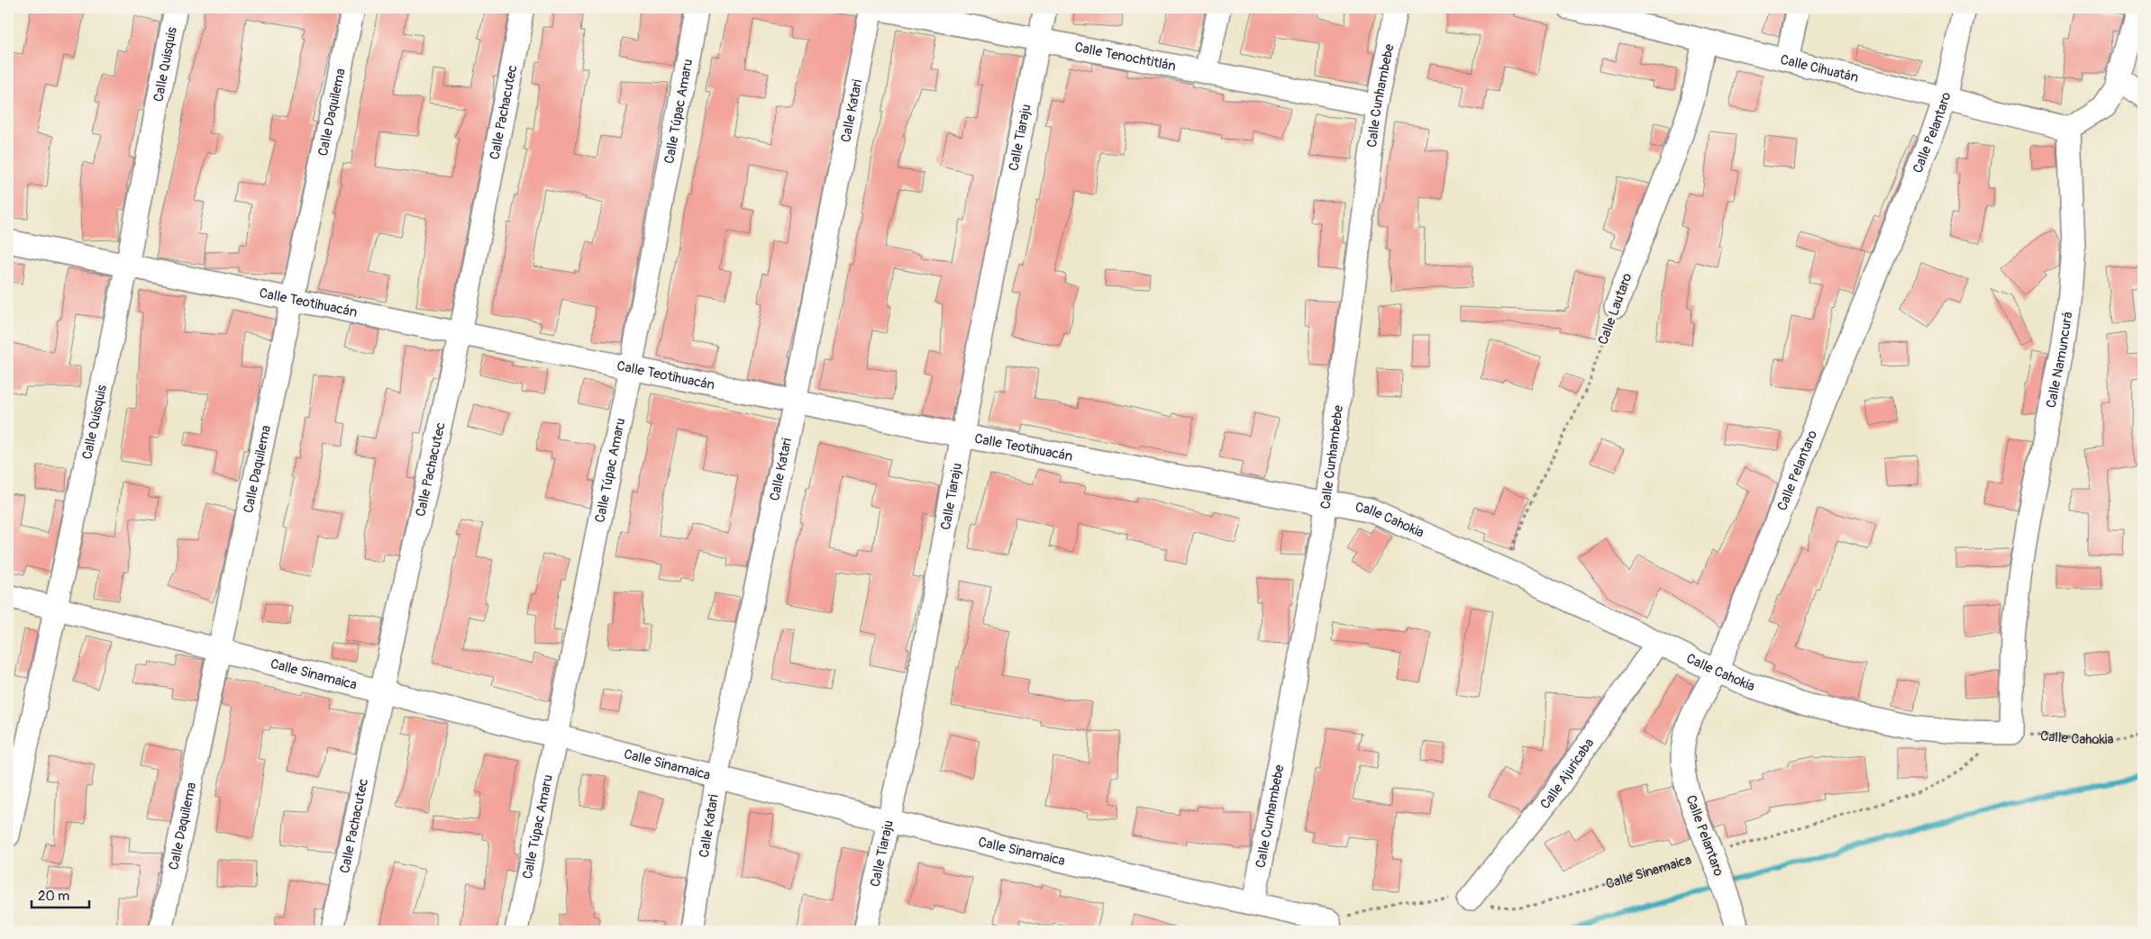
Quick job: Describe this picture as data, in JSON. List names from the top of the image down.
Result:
{
  "streets": {
    "street": [
      "Calle Tenochtitlán",
      "Calle Quisquis",
      "Calle Cihuatán",
      "Calle Cunhambebe",
      "Calle Túpac Amaru",
      "Calle Katari",
      "Calle Daquilema",
      "Calle Pachacutec",
      "Calle Pelantaro",
      "Calle Tiaraju",
      "Calle Teotihuacán",
      "Calle Lautaro",
      "Calle Namuncurá",
      "Calle Cahokia",
      "Calle Sinamaica",
      "Calle Ajuricaba"
    ]
  },
  "crossings": [
    ["Calle Tenochtitlán", "Calle Cunhambebe"],
    ["Calle Tenochtitlán", "Calle Tiaraju"],
    ["Calle Quisquis", "Calle Teotihuacán"],
    ["Calle Quisquis", "Calle Sinamaica"],
    ["Calle Cihuatán", "Calle Pelantaro"],
    ["Calle Cihuatán", "Calle Lautaro"],
    ["Calle Cihuatán", "Calle Namuncurá"],
    ["Calle Cunhambebe", "Calle Teotihuacán"],
    ["Calle Cunhambebe", "Calle Cahokia"],
    ["Calle Cunhambebe", "Calle Sinamaica"],
    ["Calle Túpac Amaru", "Calle Teotihuacán"],
    ["Calle Túpac Amaru", "Calle Sinamaica"],
    ["Calle Katari", "Calle Teotihuacán"],
    ["Calle Katari", "Calle Sinamaica"],
    ["Calle Daquilema", "Calle Teotihuacán"],
    ["Calle Daquilema", "Calle Sinamaica"],
    ["Calle Pachacutec", "Calle Teotihuacán"],
    ["Calle Pachacutec", "Calle Sinamaica"],
    ["Calle Pelantaro", "Calle Cahokia"],
    ["Calle Pelantaro", "Calle Sinamaica"],
    ["Calle Tiaraju", "Calle Teotihuacán"],
    ["Calle Tiaraju", "Calle Sinamaica"],
    ["Calle Teotihuacán", "Calle Cahokia"],
    ["Calle Lautaro", "Calle Cahokia"],
    ["Calle Namuncurá", "Calle Cahokia"],
    ["Calle Namuncurá", "Calle Sinamaica"],
    ["Calle Cahokia", "Calle Sinamaica"],
    ["Calle Cahokia", "Calle Ajuricaba"],
    ["Calle Sinamaica", "Calle Ajuricaba"]
  ],
  "scale_bar": "20 m"
}
